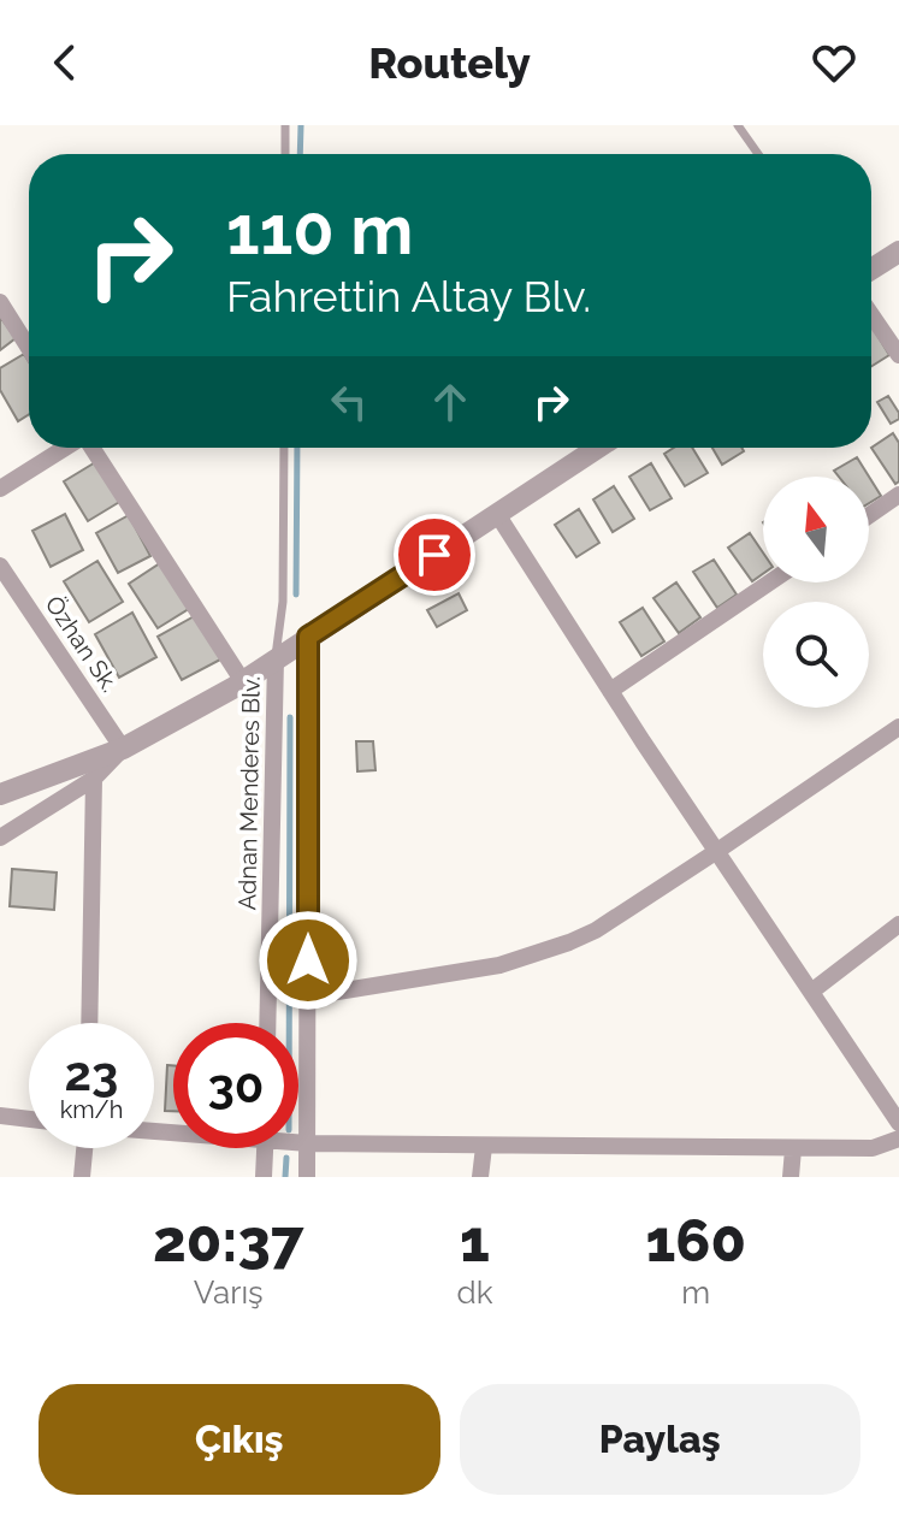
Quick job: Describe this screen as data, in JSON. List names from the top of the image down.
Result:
{
  "streets": {
    "street": ["Özhan Sk.", "Adnan Menderes Blv."]
  },
  "north": "top",
  "page": {
    "header": "Routely",
    "turn": ["110 m", "Fahrettin Altay Blv."],
    "speed": "23 km/h",
    "limit": "30",
    "eta": [
      "20:37",
      "Varış",
      "1",
      "dk",
      "160",
      "m"
    ],
    "buttons": ["Çıkış", "Paylaş"]
  }
}
